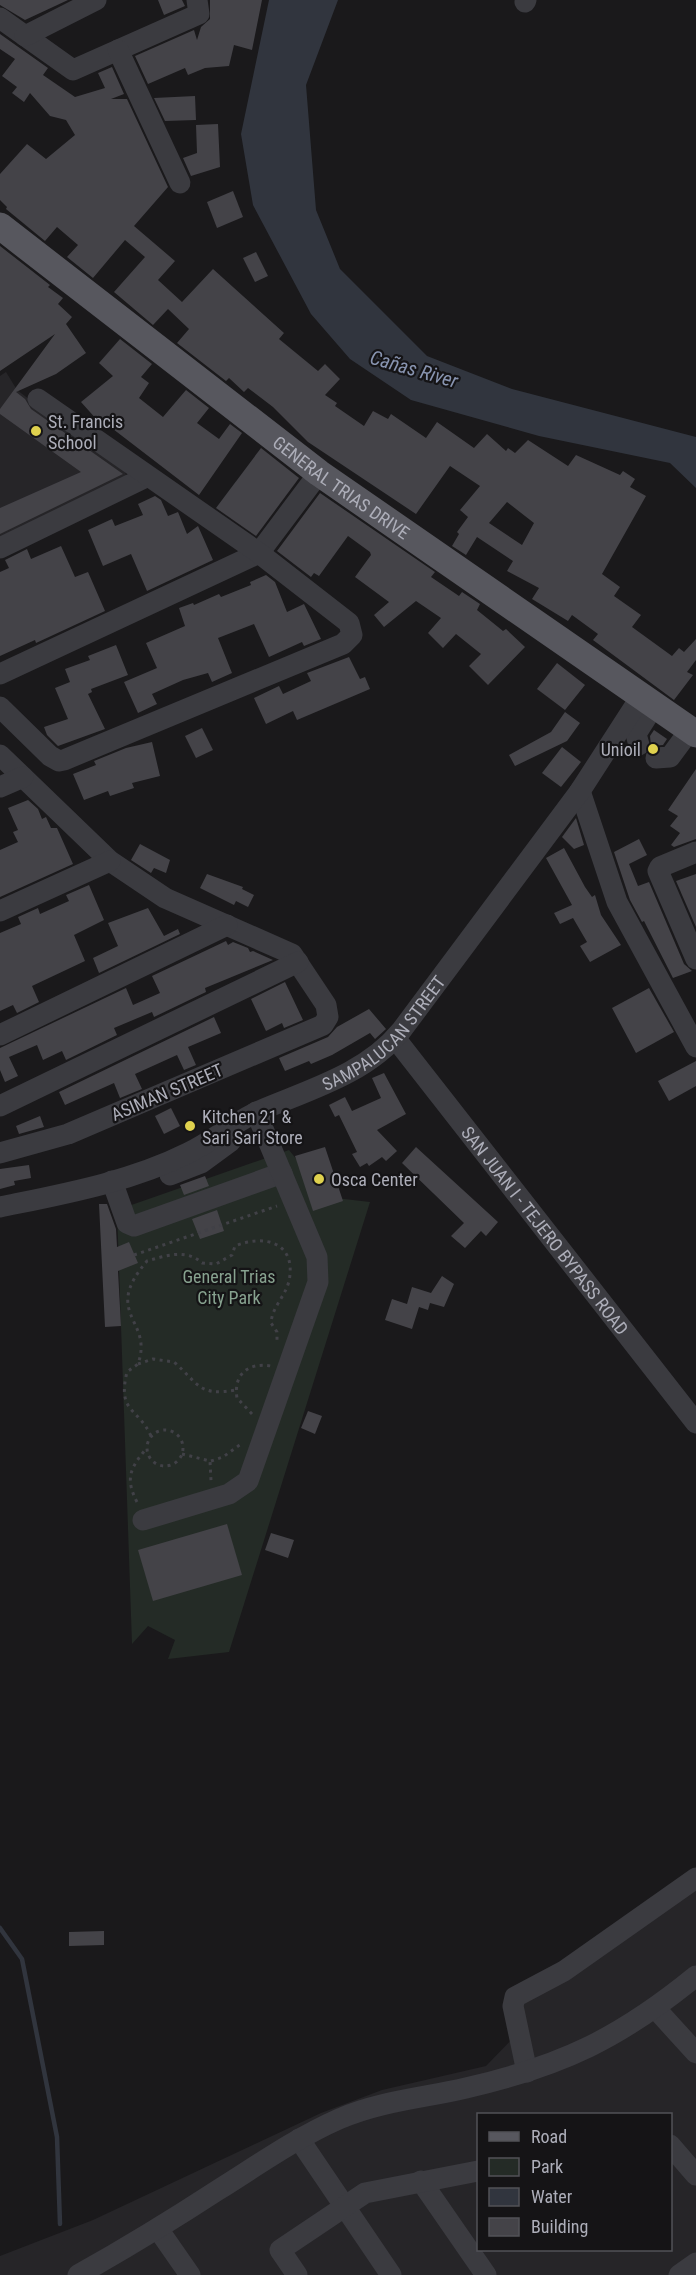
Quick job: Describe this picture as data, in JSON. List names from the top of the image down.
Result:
{
  "streets": {
    "main road": ["GENERAL TRIAS DRIVE"],
    "street": ["SAMPALUCAN STREET", "ASIMAN STREET", "SAN JUAN I - TEJERO BYPASS ROAD"]
  },
  "crossings": [
    ["GENERAL TRIAS DRIVE", "SAMPALUCAN STREET"],
    ["SAMPALUCAN STREET", "SAN JUAN I - TEJERO BYPASS ROAD"]
  ],
  "water": ["Cañas River"],
  "parks": ["General Trias City Park"],
  "places": [
    "St. Francis School",
    "Unioil",
    "Kitchen 21 & Sari Sari Store",
    "Osca Center"
  ],
  "legend": [
    "Road",
    "Park",
    "Water",
    "Building"
  ]
}
